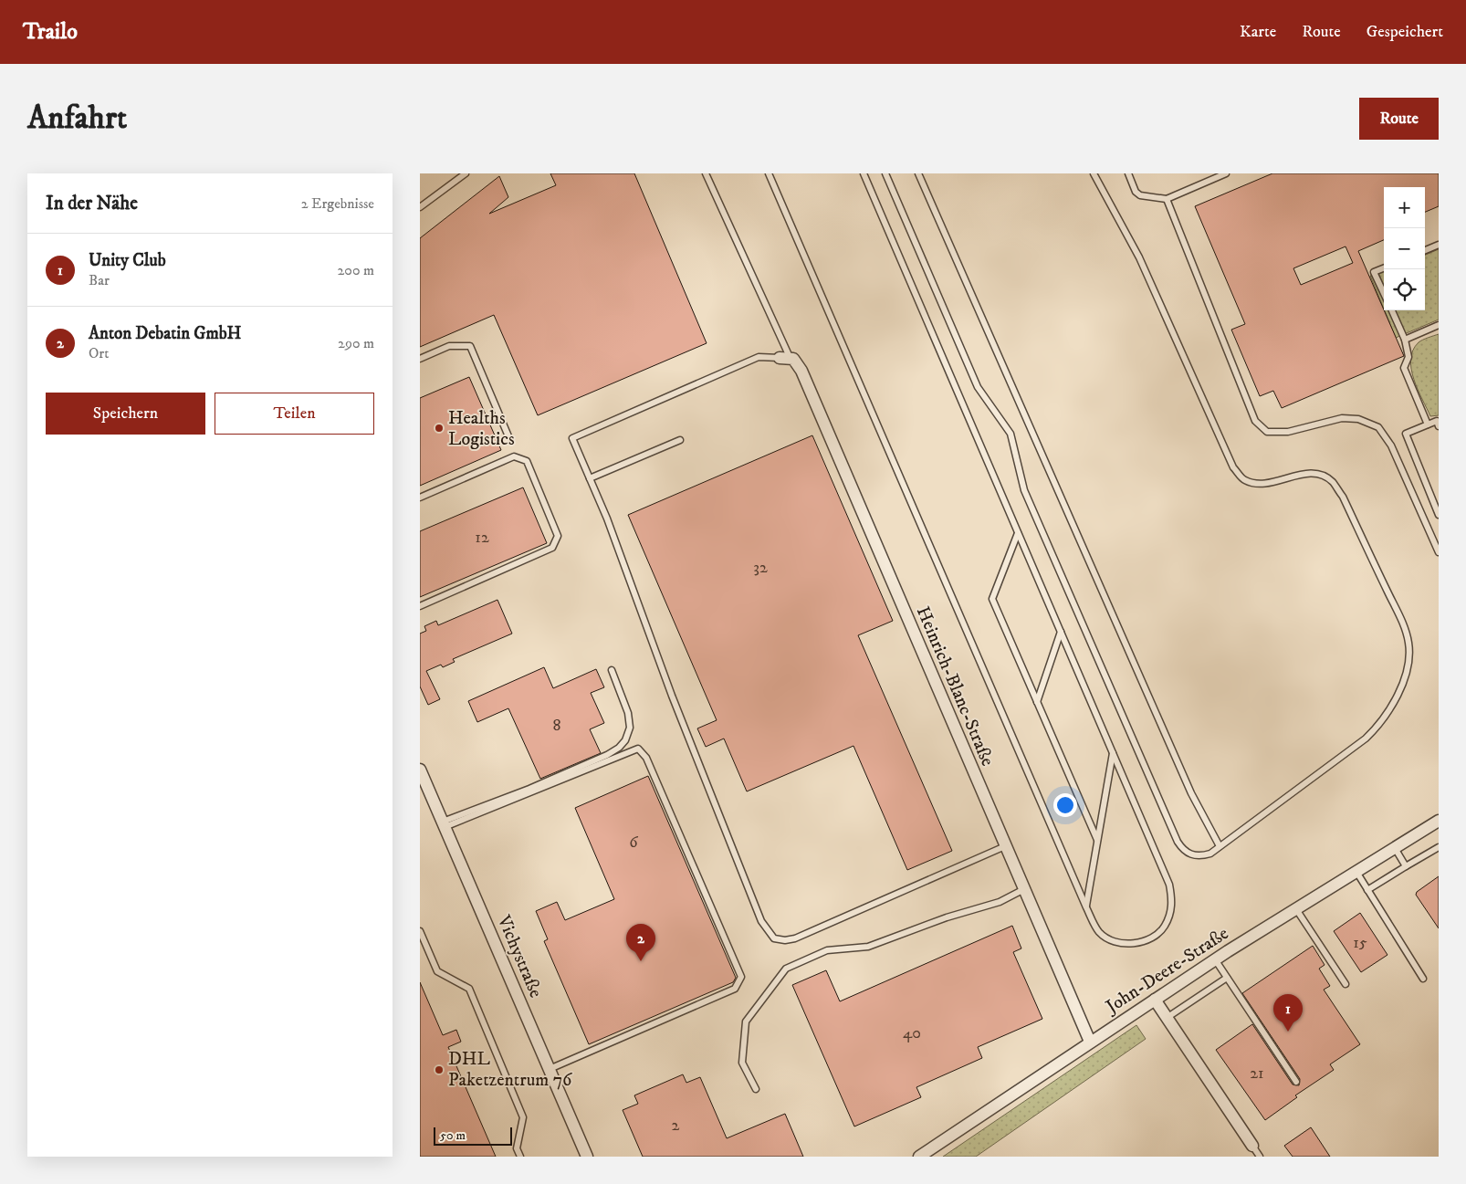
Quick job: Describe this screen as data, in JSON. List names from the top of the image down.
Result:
{
  "streets": {
    "street": ["Heinrich-Blanc-Straße", "Vichystraße", "John-Deere-Straße"]
  },
  "crossings": [
    ["Heinrich-Blanc-Straße", "John-Deere-Straße"]
  ],
  "places": ["Healths Logistics", "DHL Paketzentrum 76"],
  "house_numbers": [
    "12",
    "32",
    "8",
    "6",
    "15",
    "40",
    "21",
    "2"
  ],
  "scale_bar": "50 m",
  "page": {
    "header": "Trailo",
    "nav": ["Karte", "Route", "Gespeichert"],
    "buttons": [
      "Route",
      ["Speichern", "Teilen"]
    ],
    "title": "Anfahrt",
    "heading": ["In der Nähe", "2 Ergebnisse"],
    "map_buttons": ["+", "−"],
    "list": [
      {
        "mark": "1",
        "name": "Unity Club",
        "note": "Bar",
        "value": "200 m"
      },
      {
        "mark": "2",
        "name": "Anton Debatin GmbH",
        "note": "Ort",
        "value": "290 m"
      }
    ],
    "pins": ["2", "1"],
    "scale": "50 m"
  }
}
